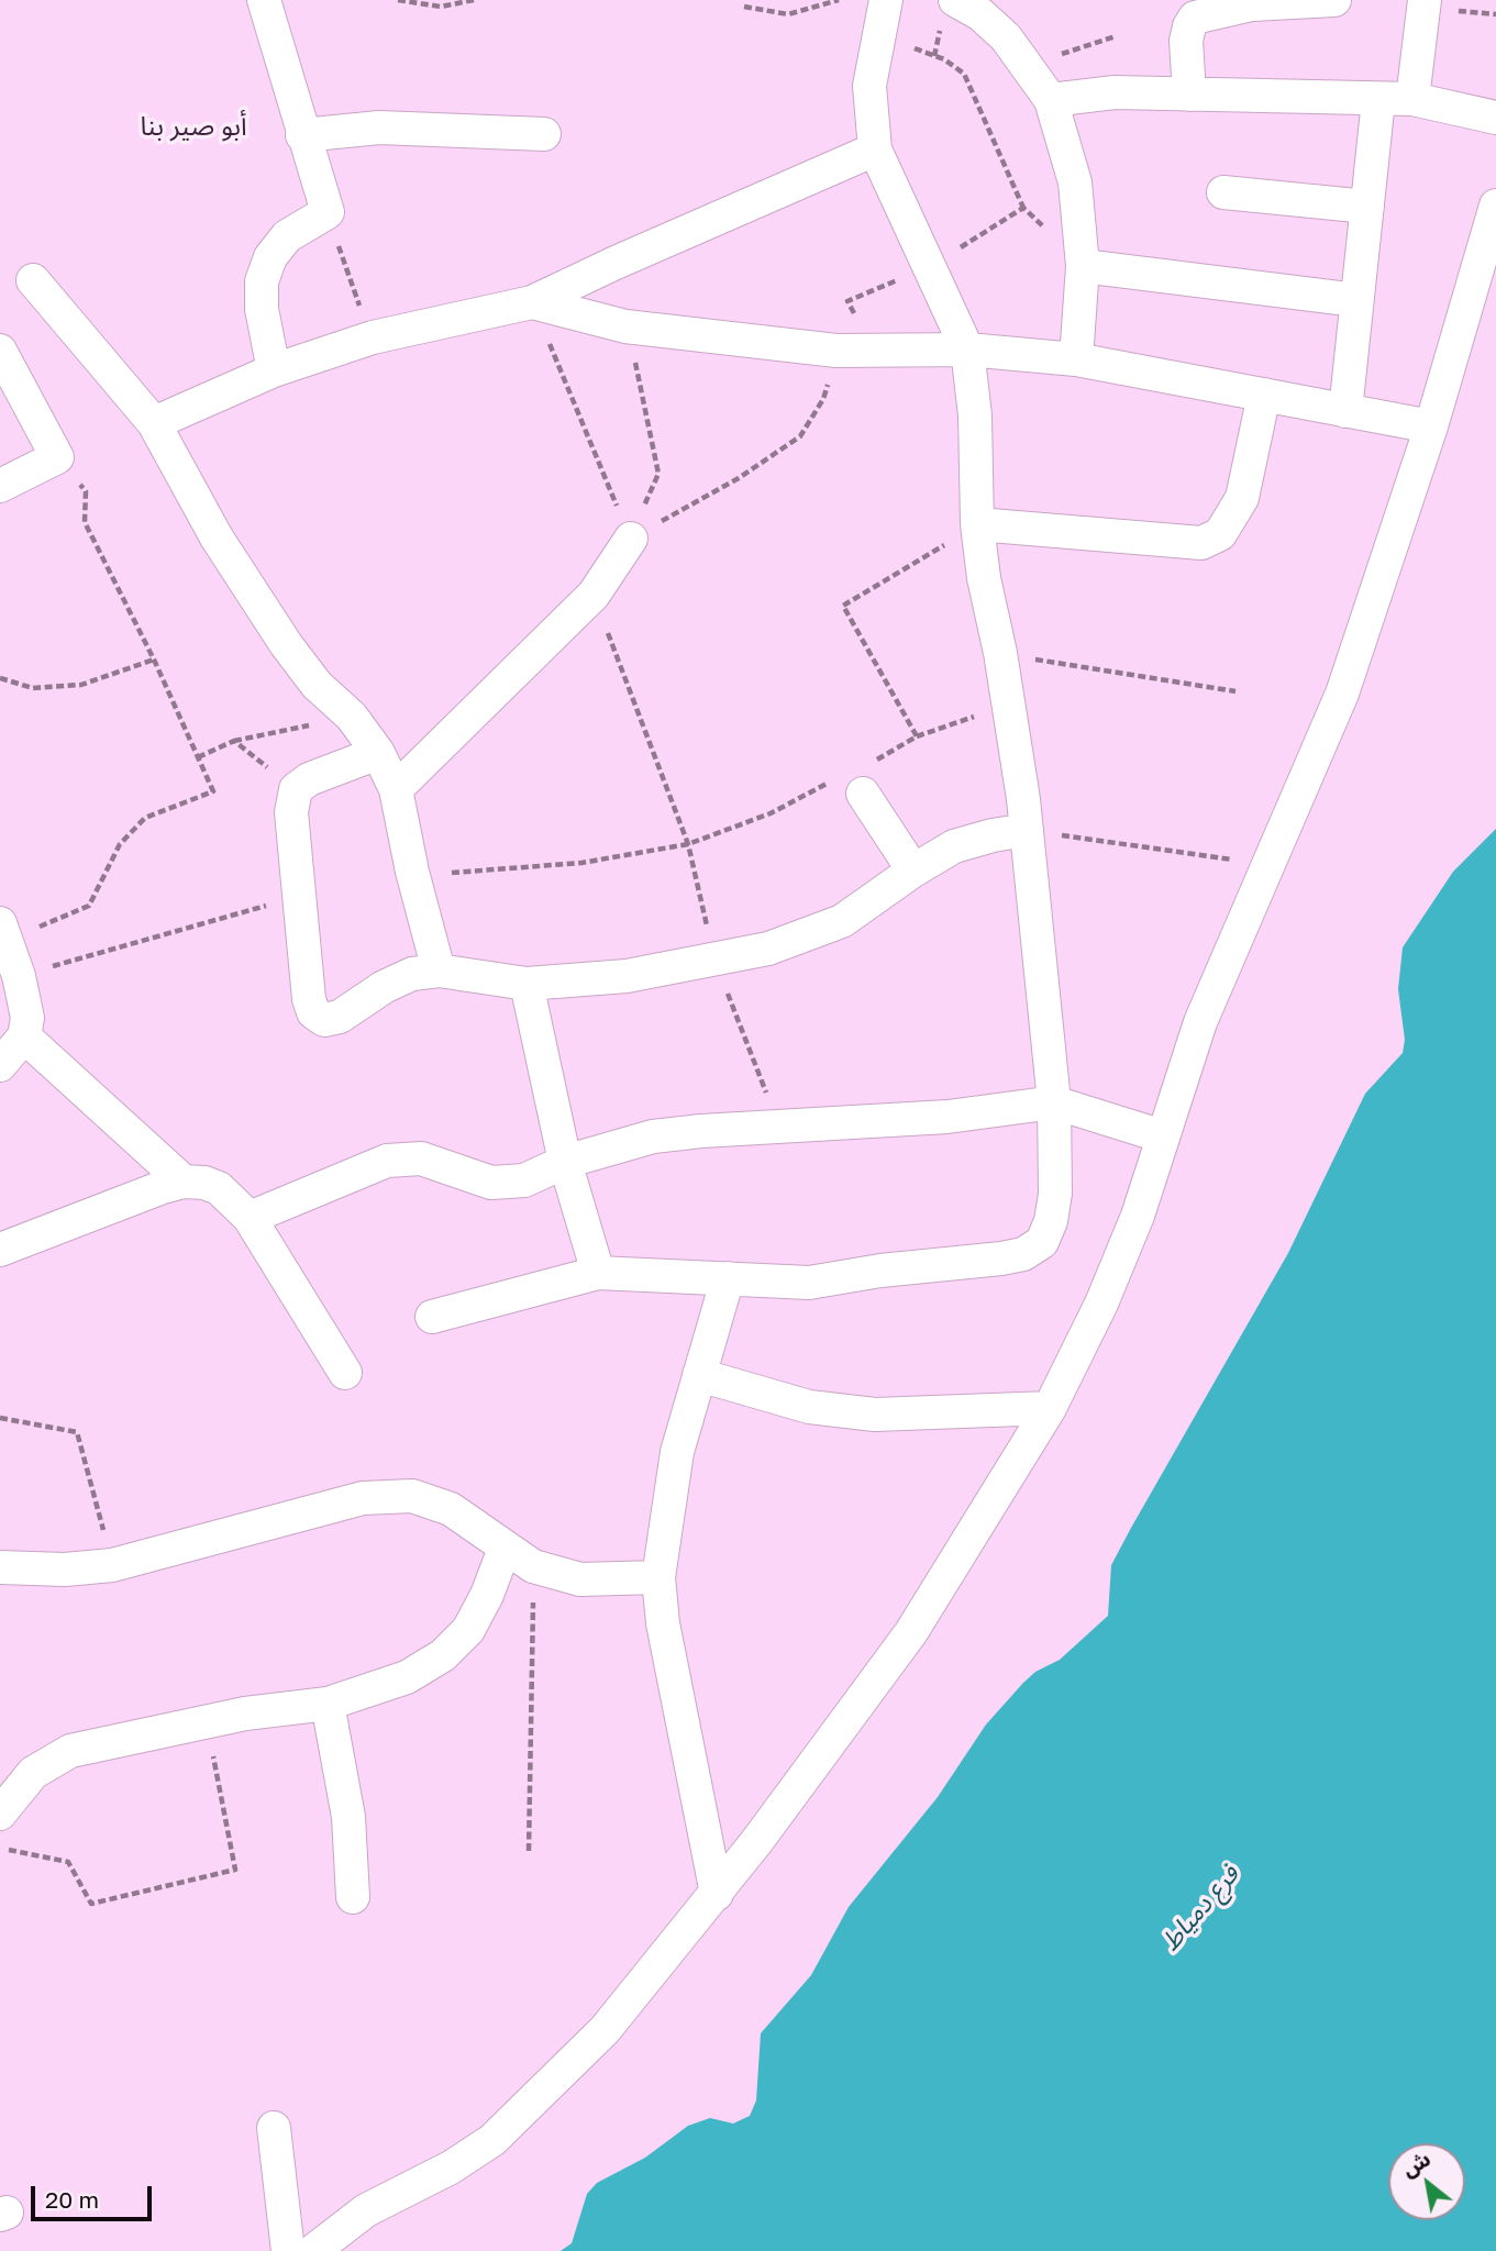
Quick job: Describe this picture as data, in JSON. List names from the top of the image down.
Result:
{
  "districts": ["أبو صير بنا"],
  "water": ["فرع دمياط"],
  "scale_bar": "20 m",
  "north": "top left"
}
